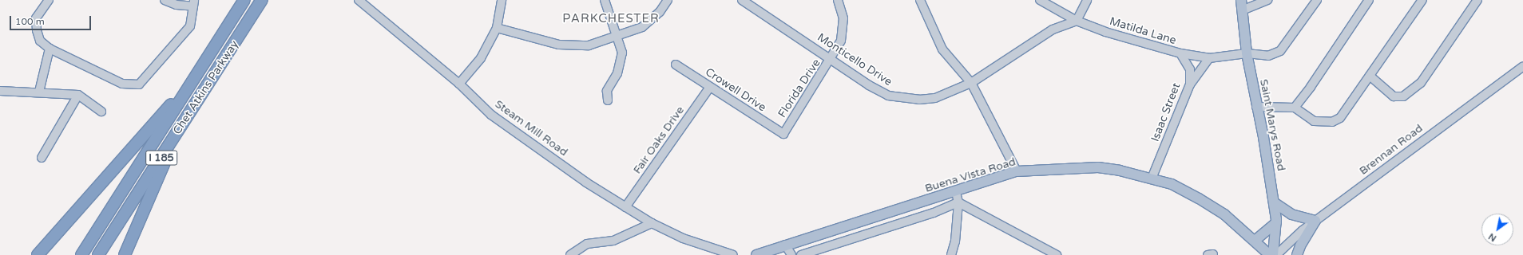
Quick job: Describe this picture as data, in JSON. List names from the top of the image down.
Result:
{
  "streets": {
    "highway": ["Chet Atkins Parkway", "I 185"],
    "main road": ["Saint Marys Road", "Buena Vista Road"],
    "street": [
      "Matilda Lane",
      "Monticello Drive",
      "Florida Drive",
      "Crowell Drive",
      "Isaac Street",
      "Steam Mill Road",
      "Fair Oaks Drive",
      "Brennan Road"
    ]
  },
  "crossings": [
    ["Matilda Lane", "Monticello Drive"],
    ["Matilda Lane", "Isaac Street"],
    ["Matilda Lane", "Saint Marys Road"],
    ["Monticello Drive", "Florida Drive"],
    ["Florida Drive", "Crowell Drive"],
    ["Crowell Drive", "Fair Oaks Drive"],
    ["Isaac Street", "Buena Vista Road"],
    ["Steam Mill Road", "Fair Oaks Drive"]
  ],
  "districts": ["PARKCHESTER"],
  "scale_bar": "100 m",
  "north": "bottom left"
}
